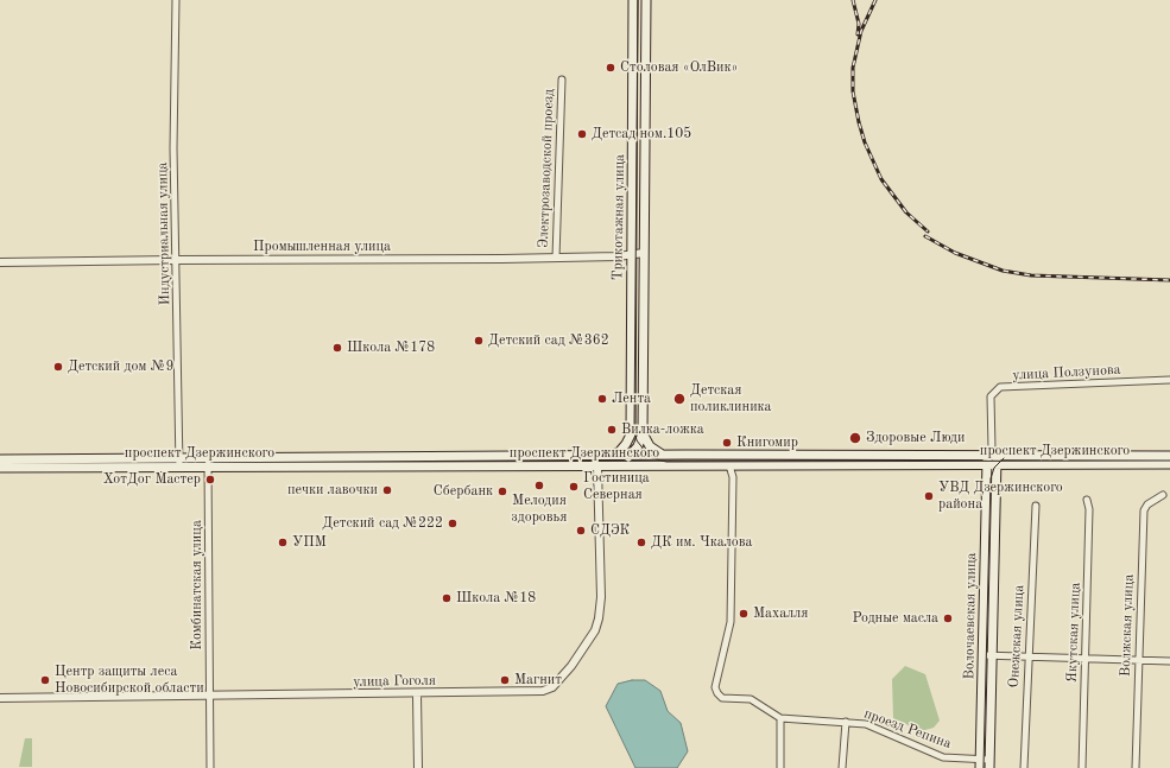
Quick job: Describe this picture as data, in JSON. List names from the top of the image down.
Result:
{
  "streets": {
    "main road": ["Трикотажная улица", "проспект Дзержинского", "Волочаевская улица"],
    "street": [
      "Электрозаводской проезд",
      "Индустриальная улица",
      "Промышленная улица",
      "улица Ползунова",
      "Комбинатская улица",
      "Волжская улица",
      "Якутская улица",
      "Онежская улица",
      "улица Гоголя",
      "проезд Репина"
    ]
  },
  "crossings": [
    ["Электрозаводской проезд", "Промышленная улица"],
    ["Трикотажная улица", "Промышленная улица"],
    ["Индустриальная улица", "Промышленная улица"],
    ["Индустриальная улица", "проспект Дзержинского"],
    ["улица Ползунова", "проспект Дзержинского"],
    ["улица Ползунова", "Волочаевская улица"],
    ["проспект Дзержинского", "Комбинатская улица"],
    ["проспект Дзержинского", "Волочаевская улица"],
    ["проспект Дзержинского", "улица Гоголя"],
    ["проспект Дзержинского", "проезд Репина"],
    ["Комбинатская улица", "улица Гоголя"],
    ["Волочаевская улица", "проезд Репина"]
  ],
  "places": [
    "Столовая «ОлВик»",
    "Детсад ном.105",
    "Детский сад №362",
    "Школа №178",
    "Детский дом №9",
    "Лента",
    "Детская поликлиника",
    "Вилка-ложка",
    "Здоровые Люди",
    "Книгомир",
    "ХотДог Мастер",
    "Мелодия здоровья",
    "Гостиница Северная",
    "печки лавочки",
    "Сбербанк",
    "УВД Дзержинского района",
    "Детский сад №222",
    "СДЭК",
    "УПМ",
    "ДК им. Чкалова",
    "Школа №18",
    "Махалля",
    "Родные масла",
    "Центр защиты леса Новосибирской области",
    "Магнит"
  ]
}
